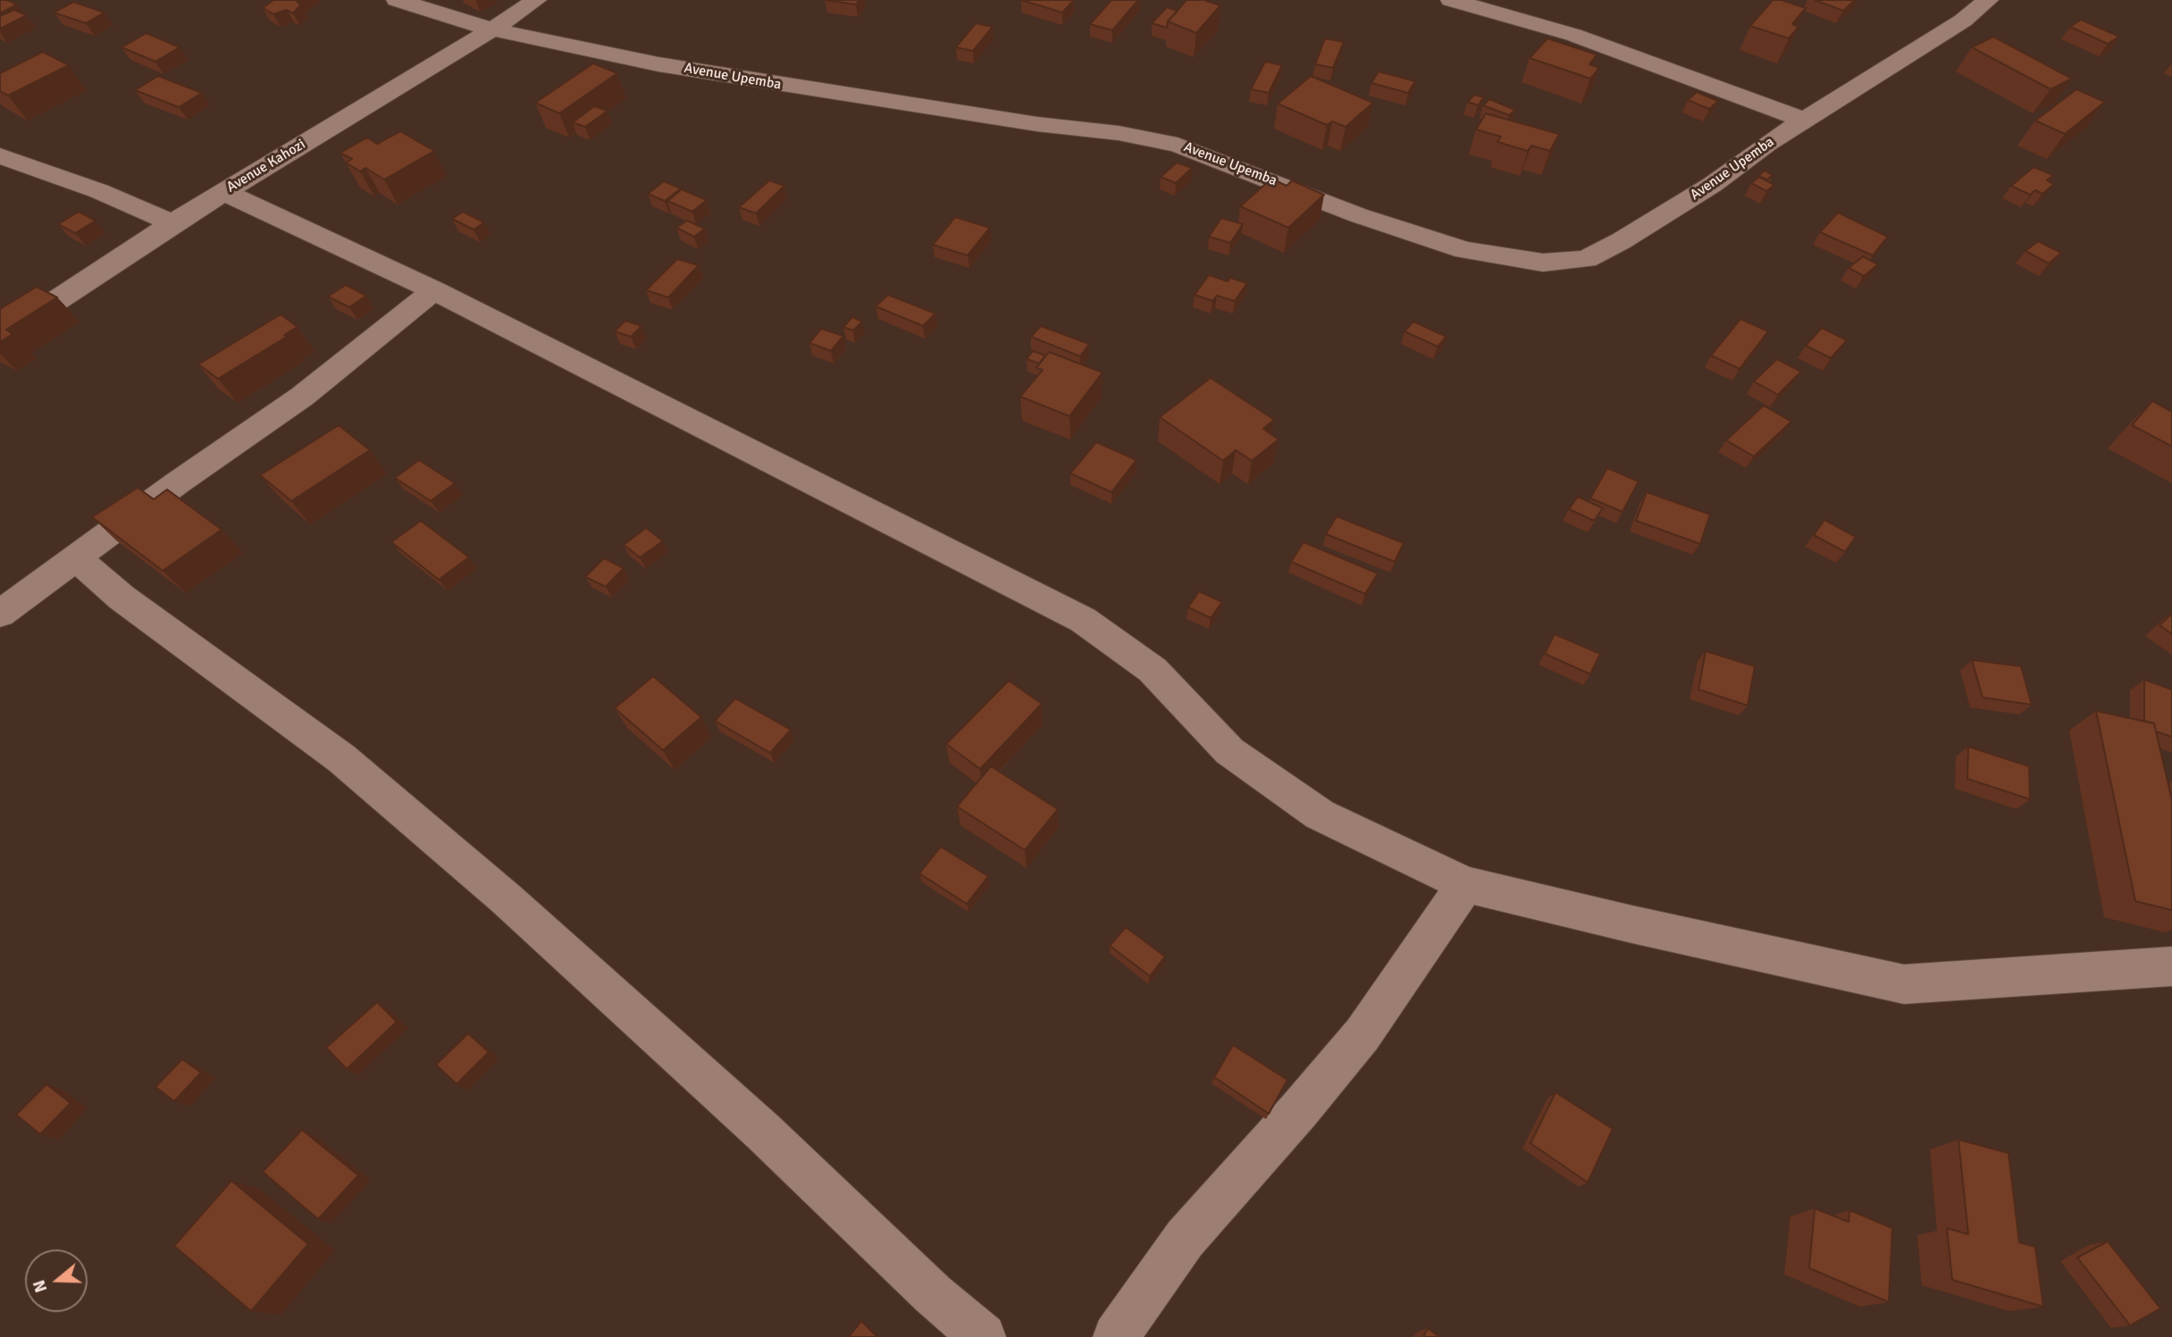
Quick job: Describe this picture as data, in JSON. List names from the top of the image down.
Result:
{
  "streets": {
    "street": ["Avenue Upemba", "Avenue Kahozi"]
  },
  "crossings": [
    ["Avenue Upemba", "Avenue Kahozi"]
  ],
  "north": "left"
}
